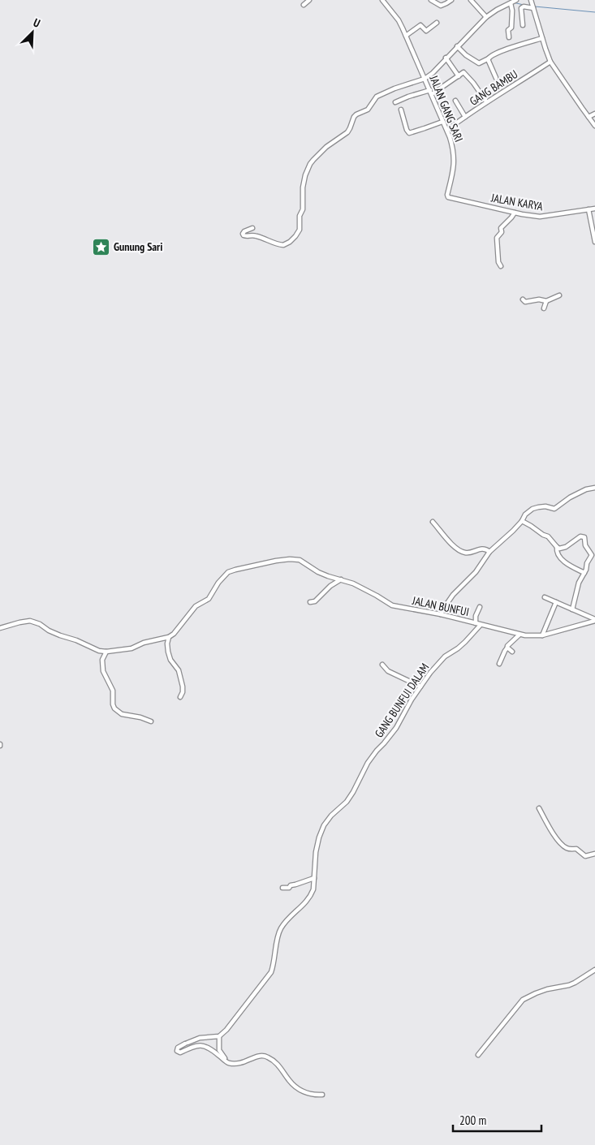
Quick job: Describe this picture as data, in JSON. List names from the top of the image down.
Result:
{
  "streets": {
    "street": [
      "GANG BAMBU",
      "JALAN GANG SARI",
      "JALAN KARYA",
      "JALAN BUNFUI",
      "GANG BUNFUI DALAM"
    ]
  },
  "crossings": [
    ["GANG BAMBU", "JALAN GANG SARI"],
    ["JALAN GANG SARI", "JALAN KARYA"],
    ["JALAN BUNFUI", "GANG BUNFUI DALAM"]
  ],
  "places": {
    "place": ["Gunung Sari"]
  },
  "scale_bar": "200 m",
  "north": "top right"
}
